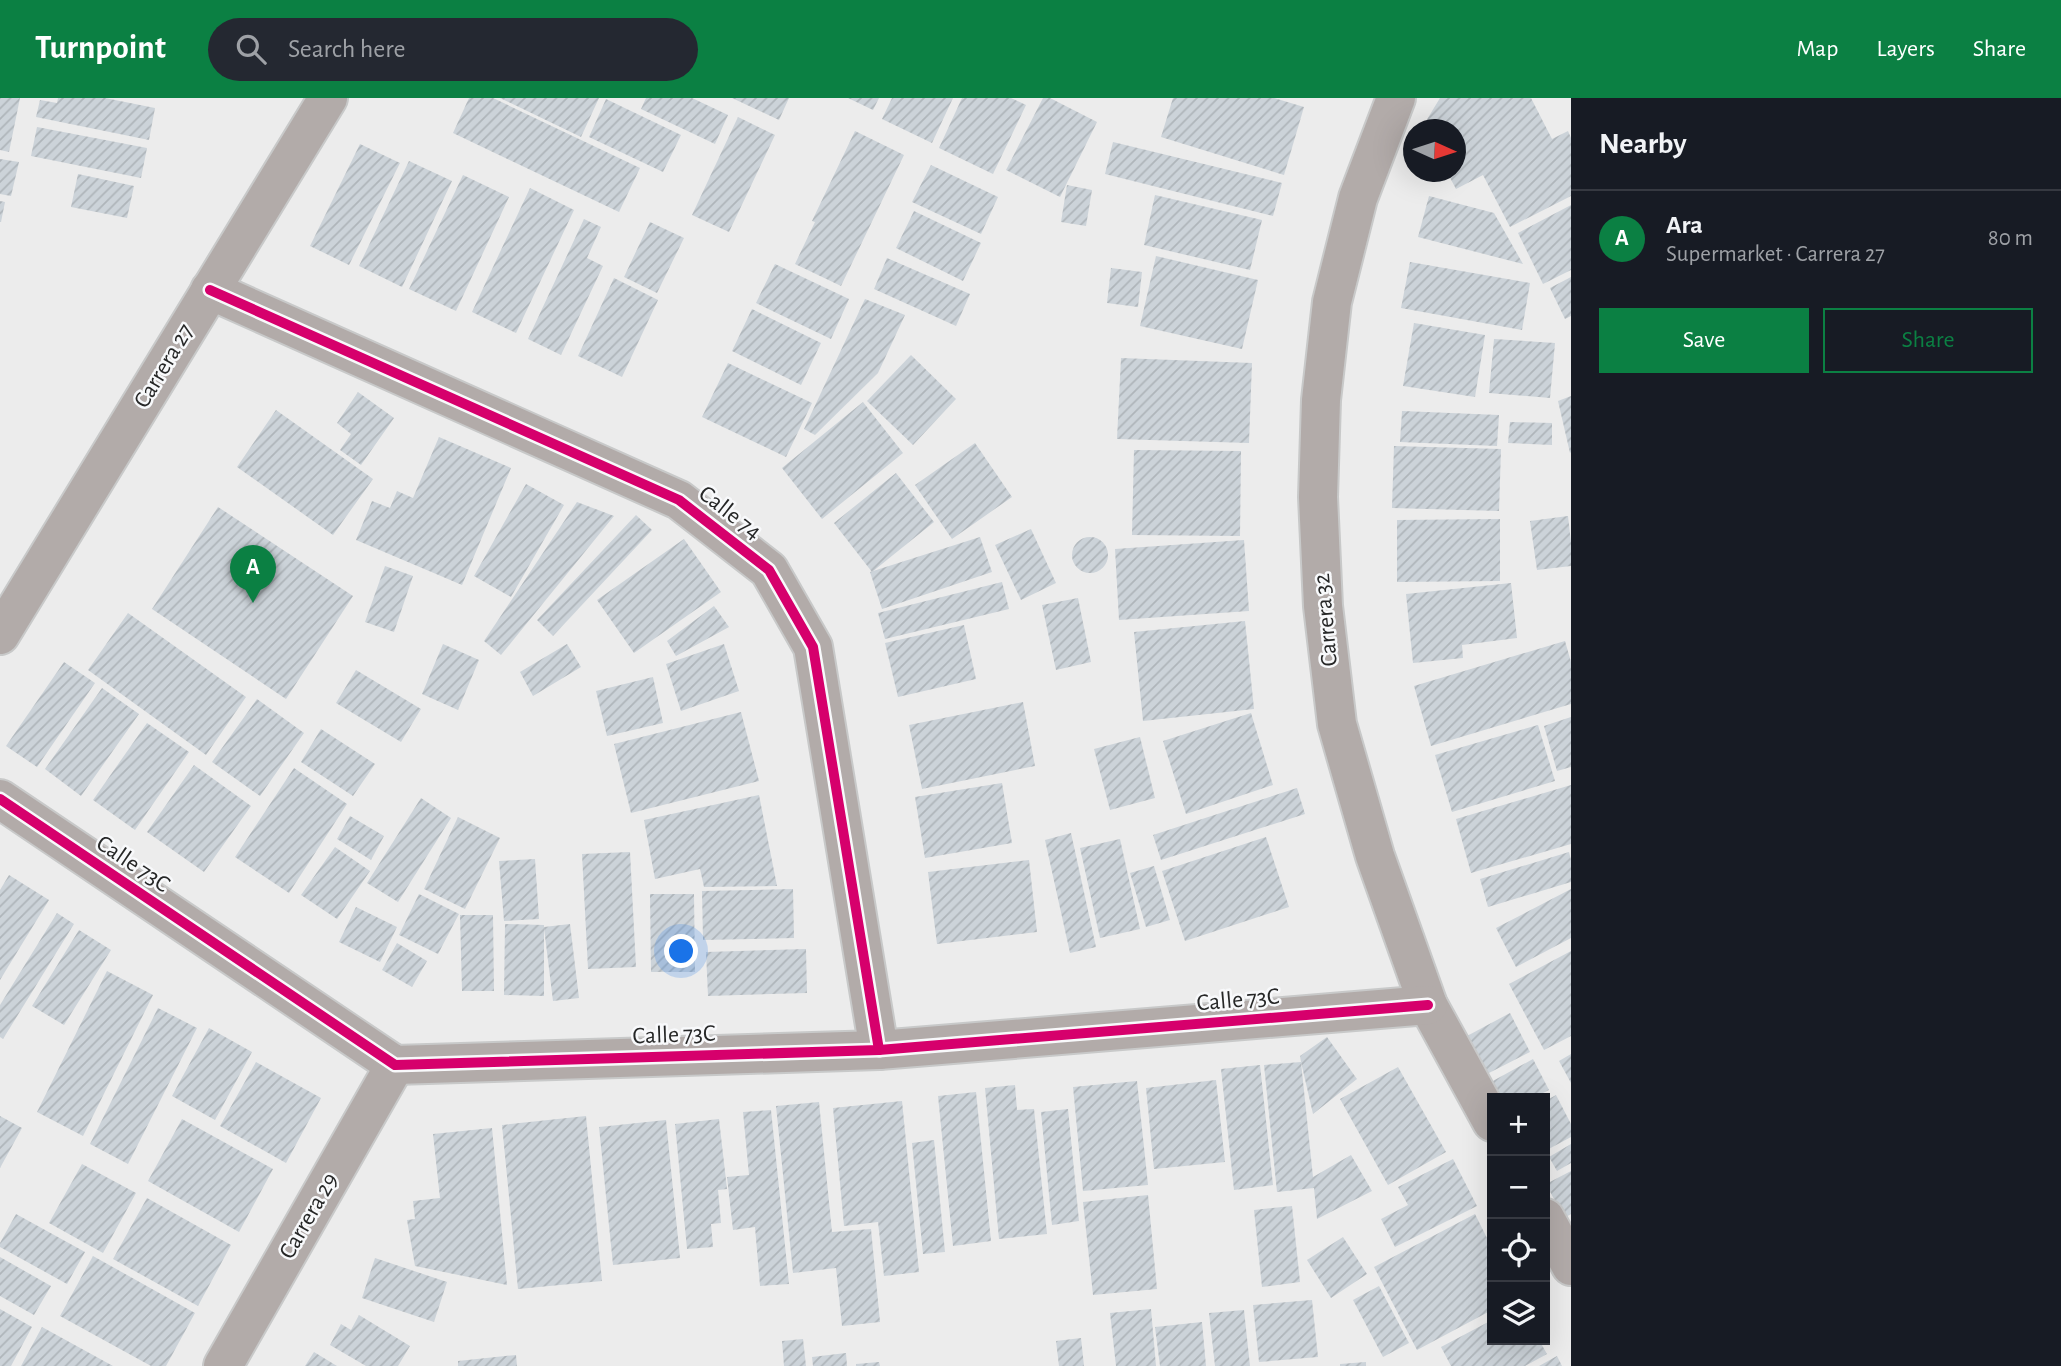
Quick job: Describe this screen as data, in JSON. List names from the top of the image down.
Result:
{
  "streets": {
    "street": [
      "Carrera 27",
      "Calle 74",
      "Carrera 32",
      "Calle 73C",
      "Carrera 29"
    ]
  },
  "crossings": [
    ["Carrera 27", "Calle 74"],
    ["Calle 74", "Calle 73C"],
    ["Carrera 32", "Calle 73C"],
    ["Calle 73C", "Carrera 29"]
  ],
  "north": "right",
  "page": {
    "header": "Turnpoint",
    "search": "Search here",
    "nav": ["Map", "Layers", "Share"],
    "heading": "Nearby",
    "list": [
      {
        "mark": "A",
        "name": "Ara",
        "note": "Supermarket · Carrera 27",
        "value": "80 m"
      }
    ],
    "buttons": ["Save", "Share"],
    "pins": "A",
    "map_buttons": ["+", "−"]
  }
}
